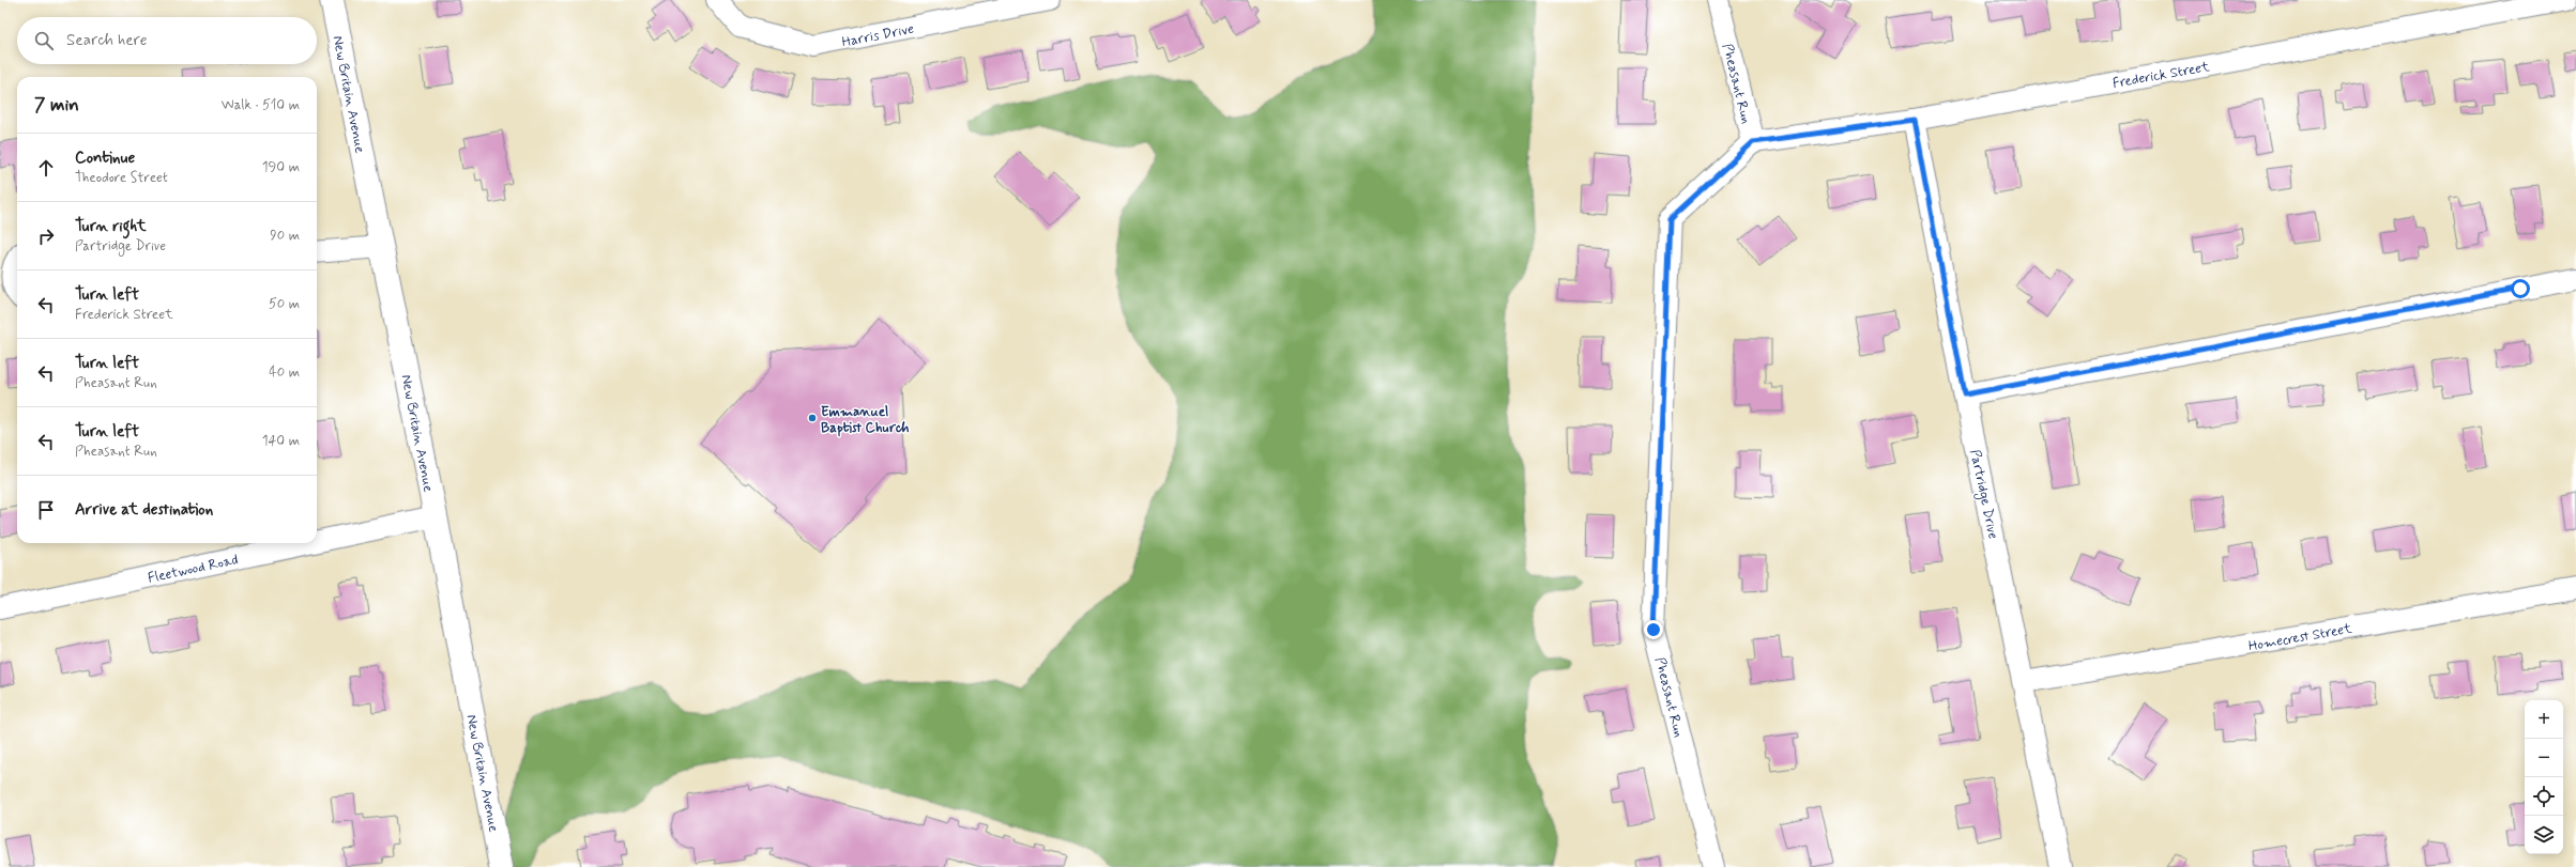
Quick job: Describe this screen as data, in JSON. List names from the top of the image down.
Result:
{
  "streets": {
    "main road": ["New Britain Avenue"],
    "street": [
      "Harris Drive",
      "Frederick Street",
      "Pheasant Run",
      "Partridge Drive",
      "Fleetwood Road",
      "Homecrest Street"
    ]
  },
  "crossings": [
    ["Frederick Street", "Pheasant Run"],
    ["Frederick Street", "Partridge Drive"],
    ["New Britain Avenue", "Fleetwood Road"],
    ["Partridge Drive", "Homecrest Street"]
  ],
  "places": ["Emmanuel Baptist Church"],
  "page": {
    "search": "Search here",
    "heading": ["7 min", "Walk · 510 m"],
    "list": [
      ["Continue", "Theodore Street", "190 m"],
      ["Turn right", "Partridge Drive", "90 m"],
      ["Turn left", "Frederick Street", "50 m"],
      ["Turn left", "Pheasant Run", "40 m"],
      ["Turn left", "Pheasant Run", "140 m"],
      "Arrive at destination"
    ],
    "map_buttons": ["+", "−"]
  }
}
